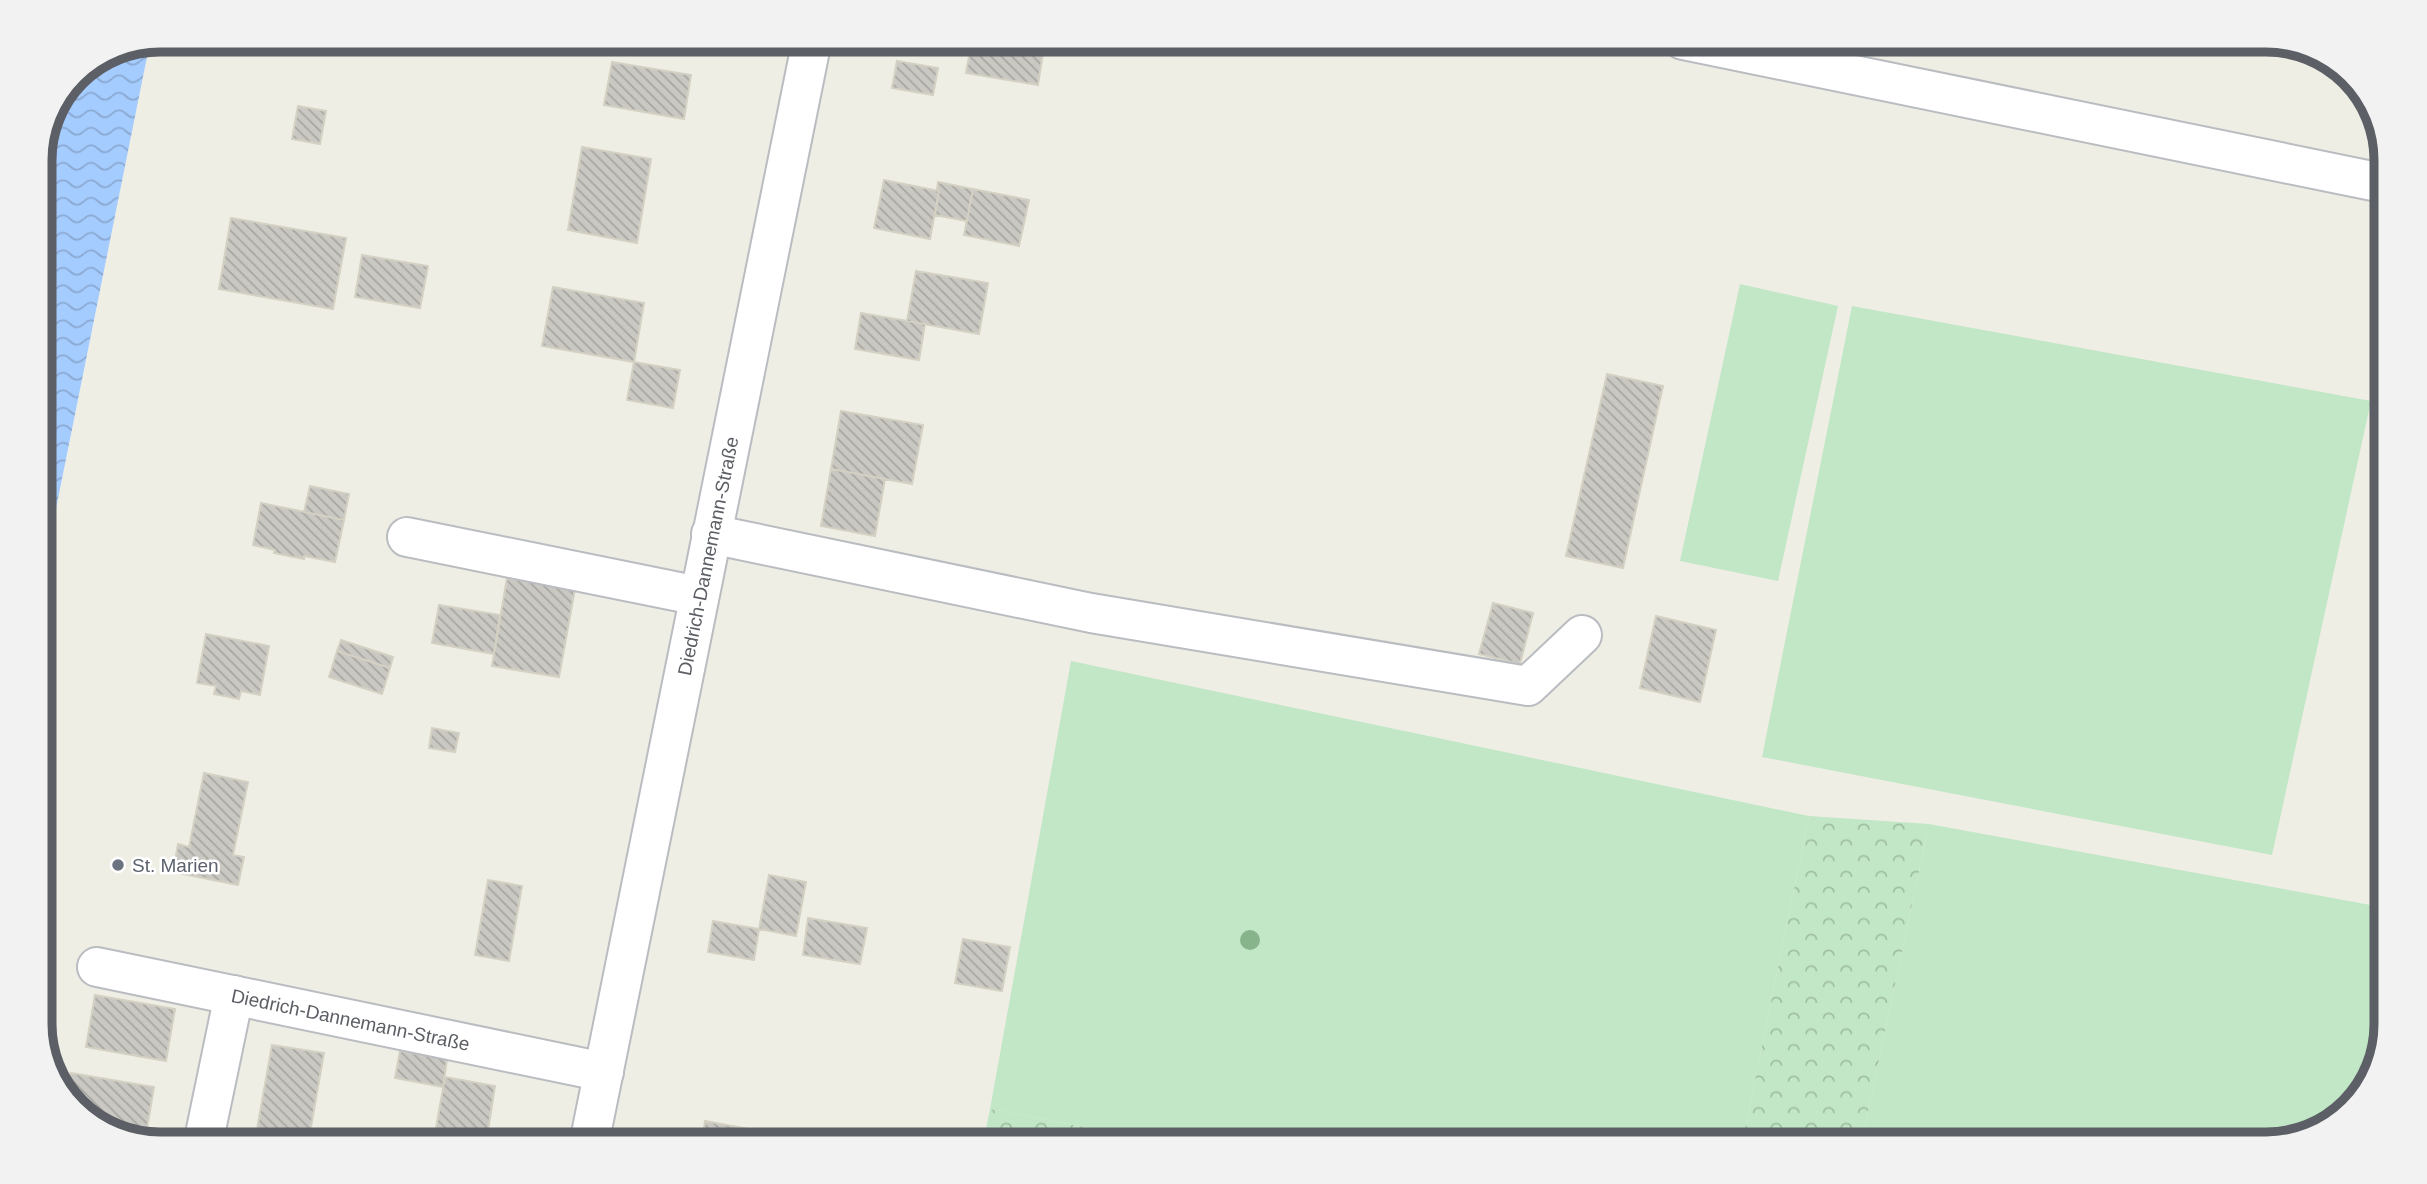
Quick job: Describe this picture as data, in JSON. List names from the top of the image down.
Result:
{
  "streets": {
    "street": ["Diedrich-Dannemann-Straße"]
  },
  "places": ["St. Marien"]
}
